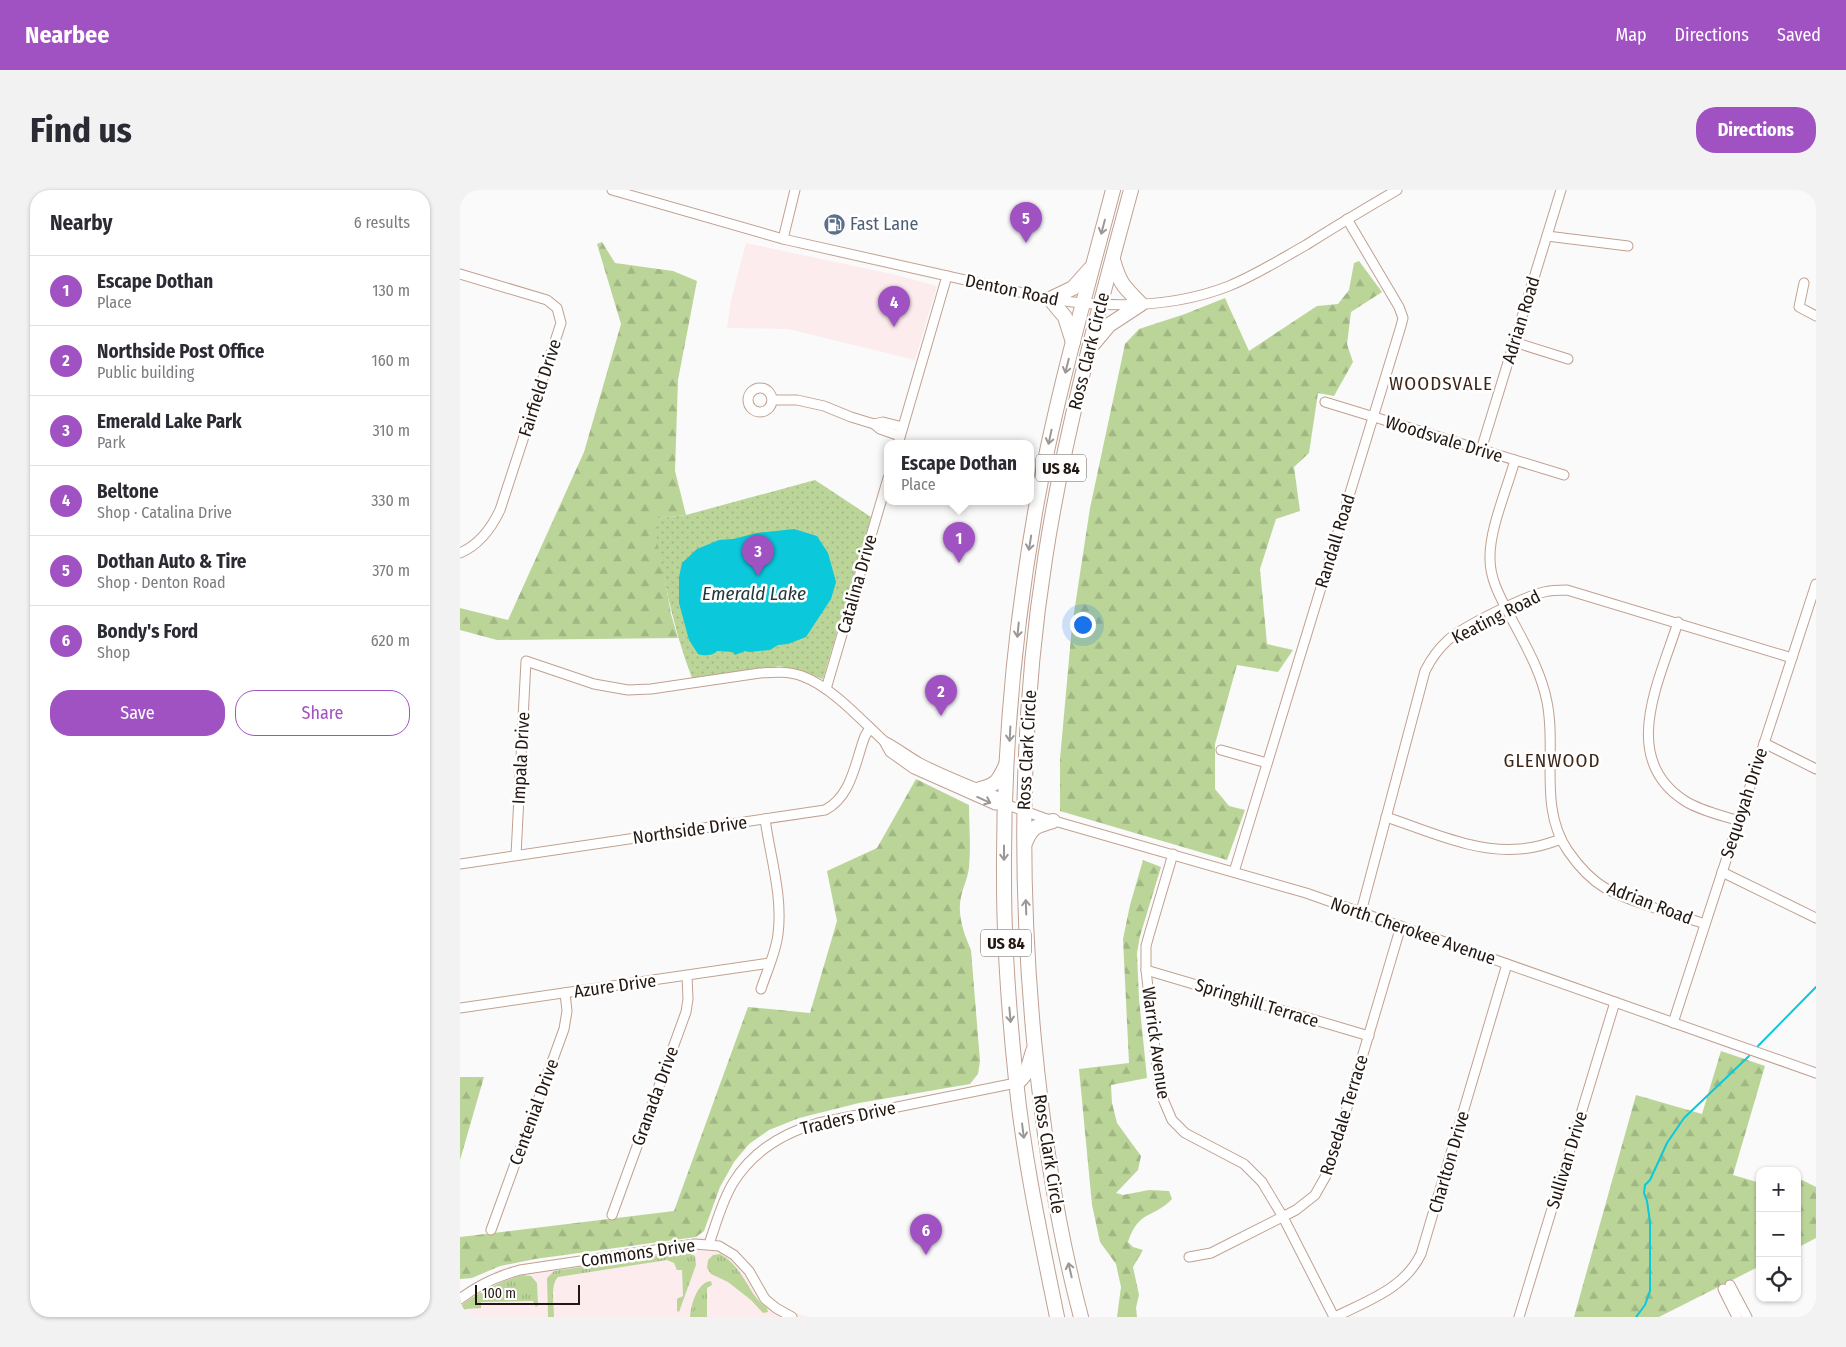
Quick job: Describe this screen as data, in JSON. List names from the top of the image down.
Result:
{
  "streets": {
    "highway": ["Ross Clark Circle", "US 84"],
    "street": [
      "Denton Road",
      "Adrian Road",
      "Fairfield Drive",
      "Woodsvale Drive",
      "Randall Road",
      "Catalina Drive",
      "Keating Road",
      "Impala Drive",
      "Sequoyah Drive",
      "Northside Drive",
      "North Cherokee Avenue",
      "Azure Drive",
      "Springhill Terrace",
      "Warrick Avenue",
      "Granada Drive",
      "Centenial Drive",
      "Rosedale Terrace",
      "Traders Drive",
      "Sullivan Drive",
      "Charlton Drive",
      "Commons Drive"
    ]
  },
  "crossings": [
    ["Denton Road", "Ross Clark Circle"],
    ["Denton Road", "Randall Road"],
    ["Adrian Road", "Woodsvale Drive"],
    ["Adrian Road", "Keating Road"],
    ["Adrian Road", "Sequoyah Drive"],
    ["Ross Clark Circle", "North Cherokee Avenue"],
    ["Ross Clark Circle", "Traders Drive"],
    ["Woodsvale Drive", "Randall Road"],
    ["Randall Road", "North Cherokee Avenue"],
    ["Catalina Drive", "North Cherokee Avenue"],
    ["Keating Road", "Sequoyah Drive"],
    ["Keating Road", "North Cherokee Avenue"],
    ["Impala Drive", "Northside Drive"],
    ["Impala Drive", "North Cherokee Avenue"],
    ["Sequoyah Drive", "North Cherokee Avenue"],
    ["Northside Drive", "North Cherokee Avenue"],
    ["North Cherokee Avenue", "Warrick Avenue"],
    ["North Cherokee Avenue", "Rosedale Terrace"],
    ["North Cherokee Avenue", "Sullivan Drive"],
    ["North Cherokee Avenue", "Charlton Drive"],
    ["Azure Drive", "Granada Drive"],
    ["Azure Drive", "Centenial Drive"],
    ["Springhill Terrace", "Warrick Avenue"],
    ["Springhill Terrace", "Rosedale Terrace"],
    ["Warrick Avenue", "Rosedale Terrace"],
    ["Warrick Avenue", "Charlton Drive"],
    ["Traders Drive", "Commons Drive"]
  ],
  "districts": ["WOODSVALE", "GLENWOOD"],
  "water": ["Emerald Lake"],
  "places": {
    "fuel station": ["Fast Lane"]
  },
  "scale_bar": "100 m",
  "page": {
    "header": "Nearbee",
    "nav": ["Map", "Directions", "Saved"],
    "buttons": [
      "Directions",
      ["Save", "Share"]
    ],
    "title": "Find us",
    "heading": ["Nearby", "6 results"],
    "pins": [
      "5",
      "4",
      "1",
      "3",
      "2",
      "6"
    ],
    "list": [
      {
        "mark": "1",
        "name": "Escape Dothan",
        "note": "Place",
        "value": "130 m"
      },
      {
        "mark": "2",
        "name": "Northside Post Office",
        "note": "Public building",
        "value": "160 m"
      },
      {
        "mark": "3",
        "name": "Emerald Lake Park",
        "note": "Park",
        "value": "310 m"
      },
      {
        "mark": "4",
        "name": "Beltone",
        "note": "Shop · Catalina Drive",
        "value": "330 m"
      },
      {
        "mark": "5",
        "name": "Dothan Auto & Tire",
        "note": "Shop · Denton Road",
        "value": "370 m"
      },
      {
        "mark": "6",
        "name": "Bondy's Ford",
        "note": "Shop",
        "value": "620 m"
      }
    ],
    "popup": ["Escape Dothan", "Place"],
    "map_buttons": ["+", "−"],
    "scale": "100 m"
  }
}
